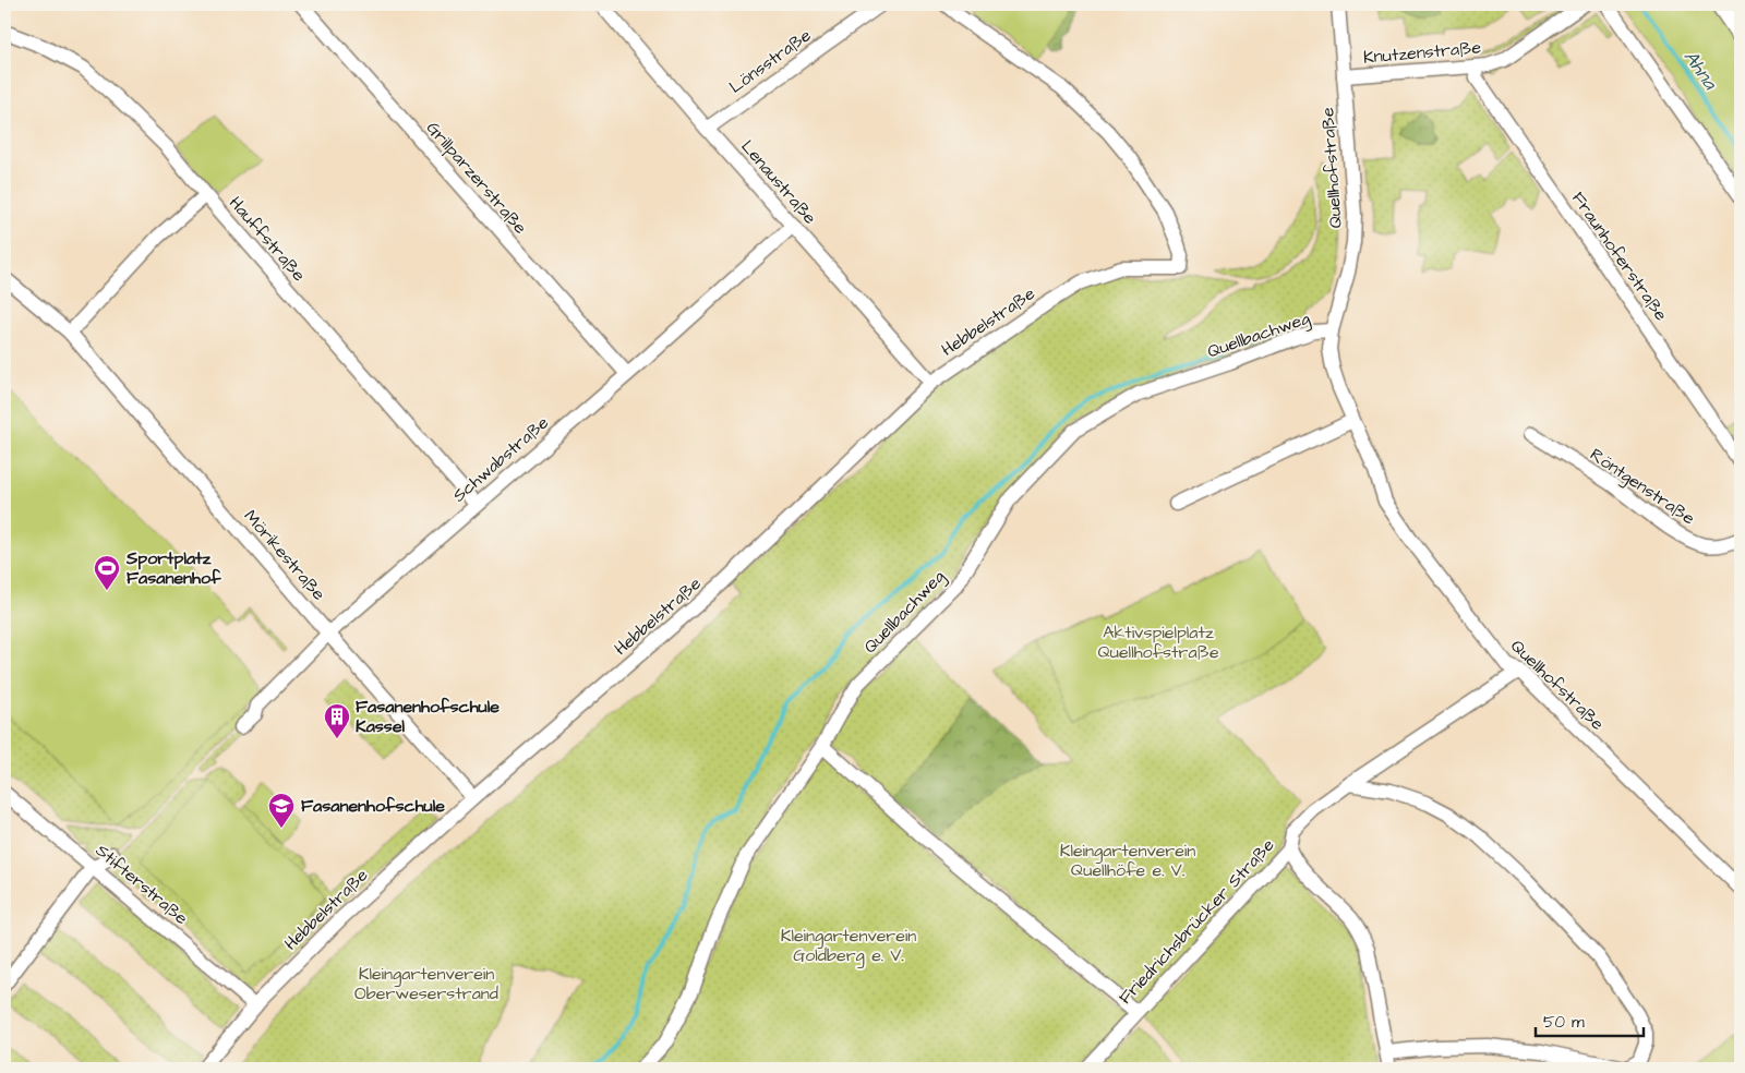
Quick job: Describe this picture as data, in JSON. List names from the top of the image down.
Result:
{
  "streets": {
    "street": [
      "Knutzenstraße",
      "Lönsstraße",
      "Quellhofstraße",
      "Grillparzerstraße",
      "Lenaustraße",
      "Hauffstraße",
      "Fraunhoferstraße",
      "Hebbelstraße",
      "Quellbachweg",
      "Schwabstraße",
      "Röntgenstraße",
      "Mörikestraße",
      "Stifterstraße",
      "Friedrichsbrücker Straße"
    ]
  },
  "crossings": [
    ["Knutzenstraße", "Quellhofstraße"],
    ["Knutzenstraße", "Fraunhoferstraße"],
    ["Lönsstraße", "Lenaustraße"],
    ["Quellhofstraße", "Quellbachweg"],
    ["Quellhofstraße", "Friedrichsbrücker Straße"],
    ["Grillparzerstraße", "Schwabstraße"],
    ["Lenaustraße", "Hebbelstraße"],
    ["Lenaustraße", "Schwabstraße"],
    ["Hauffstraße", "Schwabstraße"],
    ["Hebbelstraße", "Mörikestraße"],
    ["Hebbelstraße", "Stifterstraße"],
    ["Schwabstraße", "Mörikestraße"]
  ],
  "water": ["Ahna"],
  "parks": [
    "Aktivspielplatz Quellhofstraße",
    "Kleingartenverein Quellhöfe e. V.",
    "Kleingartenverein Goldberg e. V.",
    "Kleingartenverein Oberweserstrand"
  ],
  "places": {
    "sports": ["Sportplatz Fasanenhof"],
    "building": ["Fasanenhofschule Kassel"],
    "school or university": ["Fasanenhofschule"]
  },
  "scale_bar": "50 m"
}
